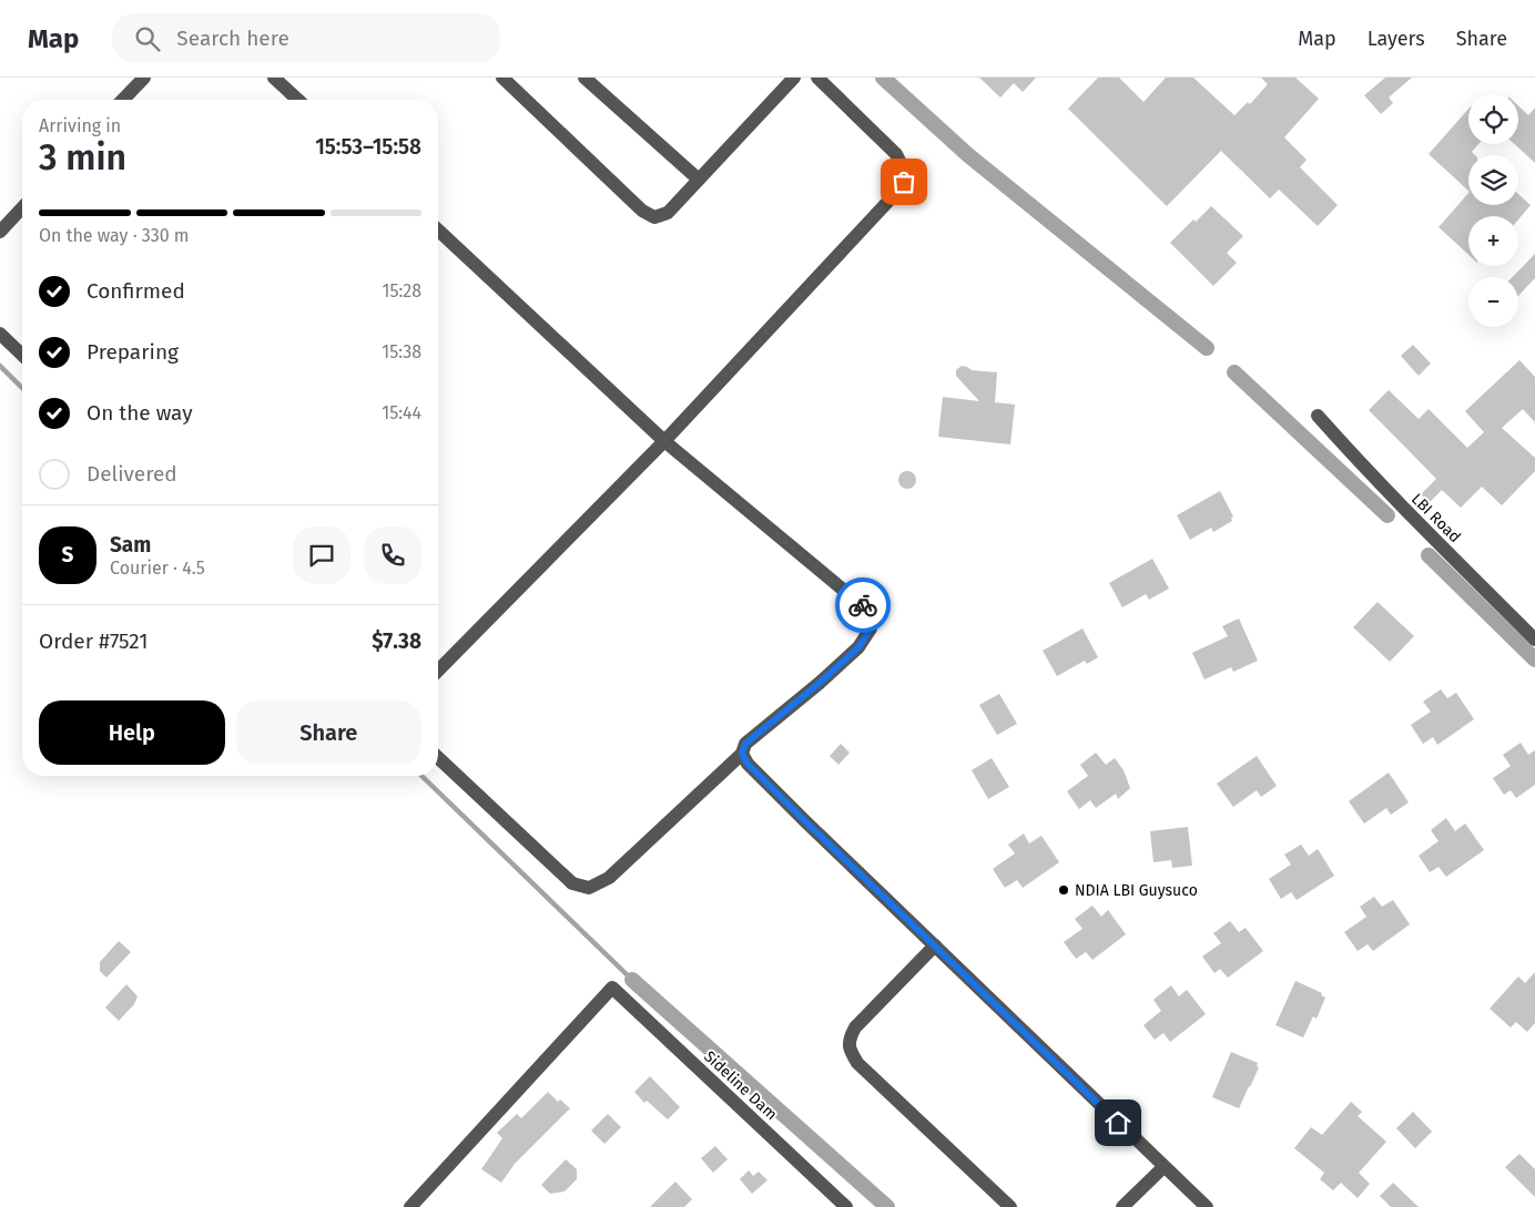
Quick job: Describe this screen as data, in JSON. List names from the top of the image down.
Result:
{
  "streets": {
    "street": ["LBI Road", "Sideline Dam"]
  },
  "places": ["NDIA LBI Guysuco"],
  "page": {
    "header": "Map",
    "search": "Search here",
    "nav": ["Map", "Layers", "Share"],
    "map_buttons": ["+", "−"],
    "heading": ["3 min", "Arriving in", "15:53–15:58"],
    "panel": [
      "Sam",
      "Courier · 4.5",
      "Order #7521",
      "$7.38"
    ],
    "bar": "On the way · 330 m",
    "list": [
      ["Confirmed", "15:28"],
      ["Preparing", "15:38"],
      ["On the way", "15:44"],
      "Delivered"
    ],
    "round": "S",
    "buttons": ["Help", "Share"]
  }
}
